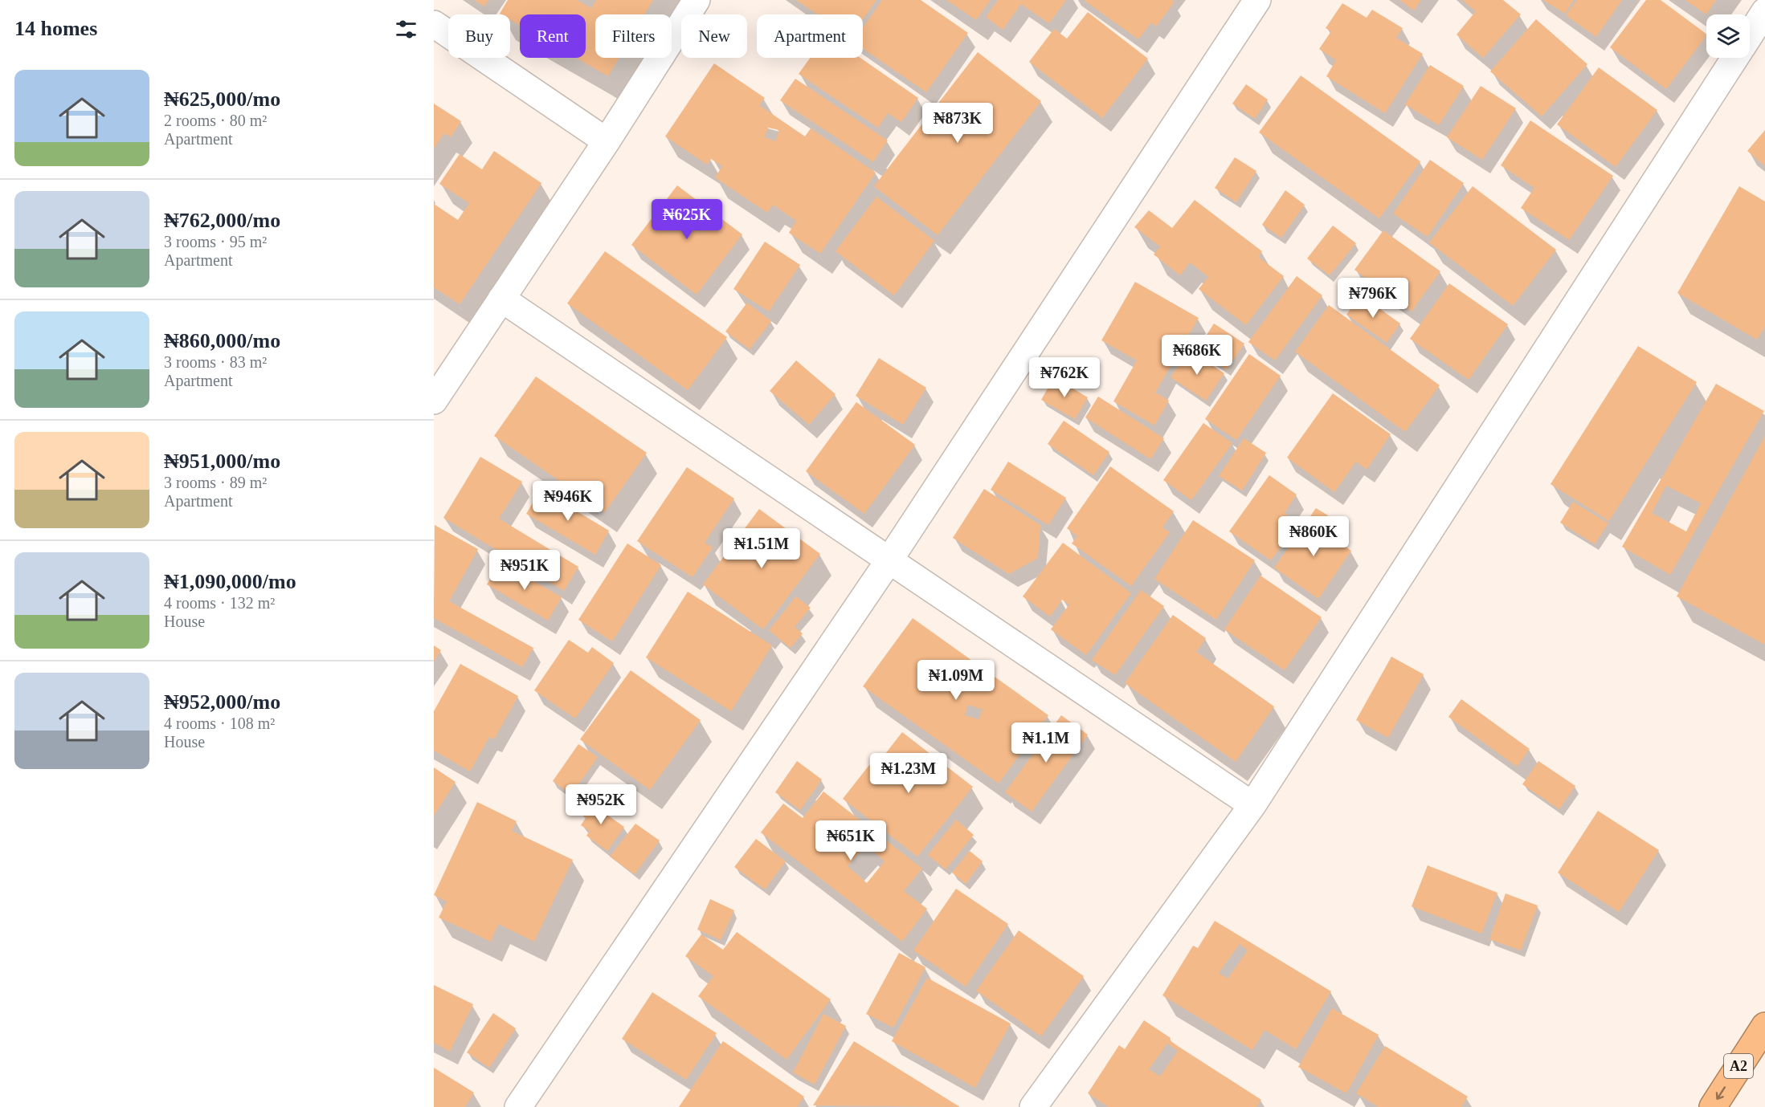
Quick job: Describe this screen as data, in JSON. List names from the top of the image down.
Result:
{
  "streets": {
    "highway": ["A2"]
  },
  "page": {
    "heading": "14 homes",
    "chip": [
      "Buy",
      "Rent",
      "Filters",
      "New",
      "Apartment"
    ],
    "list": [
      {
        "name": "₦625,000/mo",
        "note": "2 rooms · 80 m² · Apartment"
      },
      {
        "name": "₦762,000/mo",
        "note": "3 rooms · 95 m² · Apartment"
      },
      {
        "name": "₦860,000/mo",
        "note": "3 rooms · 83 m² · Apartment"
      },
      {
        "name": "₦951,000/mo",
        "note": "3 rooms · 89 m² · Apartment"
      },
      {
        "name": "₦1,090,000/mo",
        "note": "4 rooms · 132 m² · House"
      },
      {
        "name": "₦952,000/mo",
        "note": "4 rooms · 108 m² · House"
      }
    ],
    "price": [
      "₦873K",
      "₦625K",
      "₦796K",
      "₦686K",
      "₦762K",
      "₦946K",
      "₦860K",
      "₦1.51M",
      "₦951K",
      "₦1.09M",
      "₦1.1M",
      "₦1.23M",
      "₦952K",
      "₦651K"
    ]
  }
}
